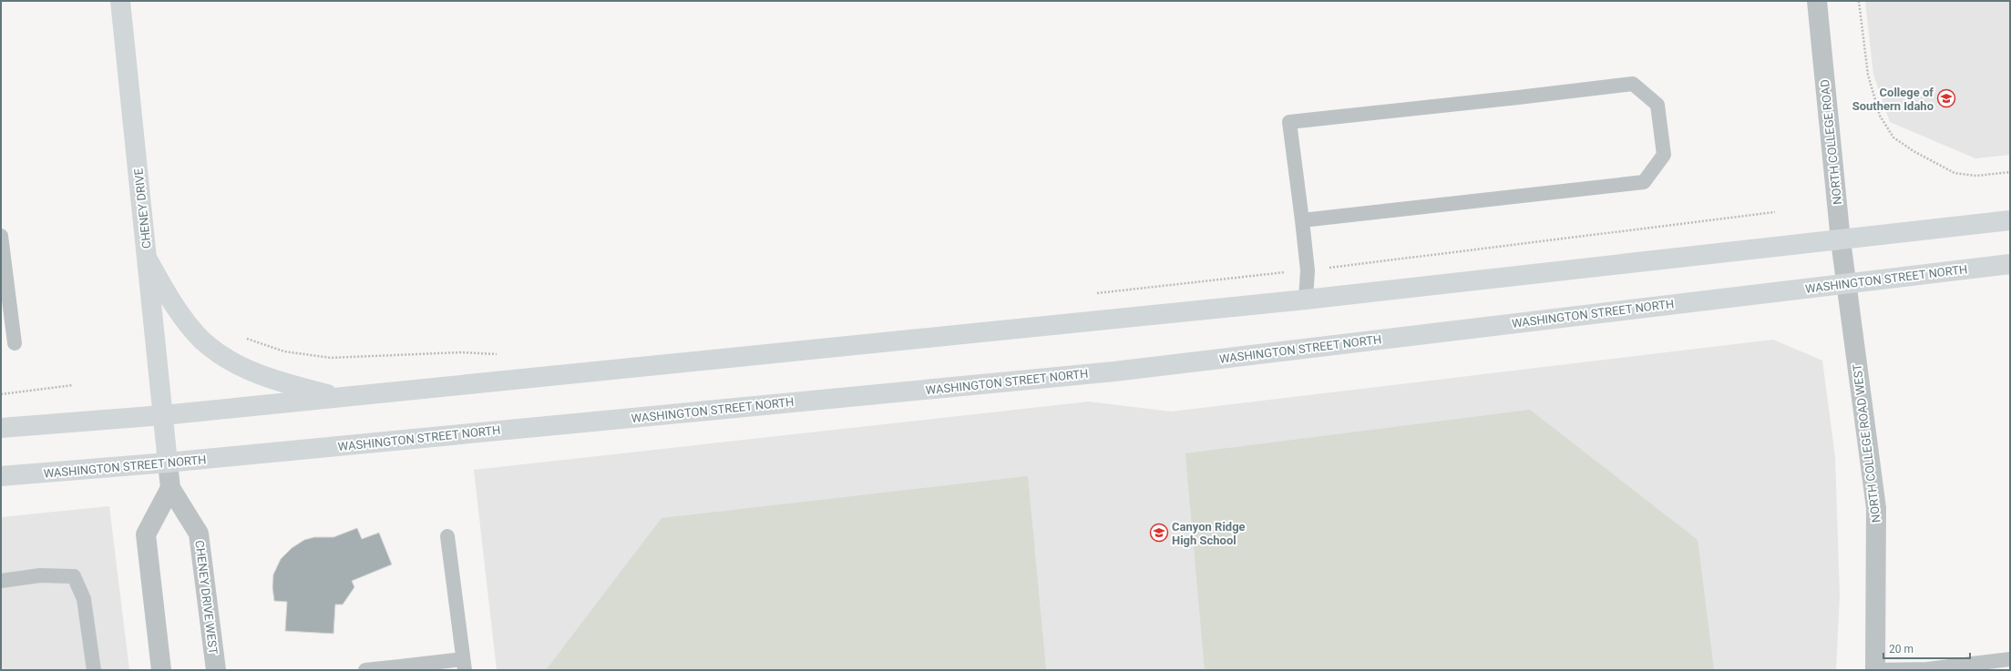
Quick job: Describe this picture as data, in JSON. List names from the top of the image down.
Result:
{
  "streets": {
    "main road": ["CHENEY DRIVE", "WASHINGTON STREET NORTH", "CHENEY DRIVE WEST"],
    "street": ["NORTH COLLEGE ROAD", "NORTH COLLEGE ROAD WEST"]
  },
  "crossings": [
    ["NORTH COLLEGE ROAD", "WASHINGTON STREET NORTH"],
    ["NORTH COLLEGE ROAD", "NORTH COLLEGE ROAD WEST"],
    ["CHENEY DRIVE", "CHENEY DRIVE WEST"],
    ["WASHINGTON STREET NORTH", "NORTH COLLEGE ROAD WEST"],
    ["WASHINGTON STREET NORTH", "CHENEY DRIVE WEST"]
  ],
  "places": {
    "school or university": ["College of Southern Idaho", "Canyon Ridge High School"]
  },
  "scale_bar": "20 m"
}
